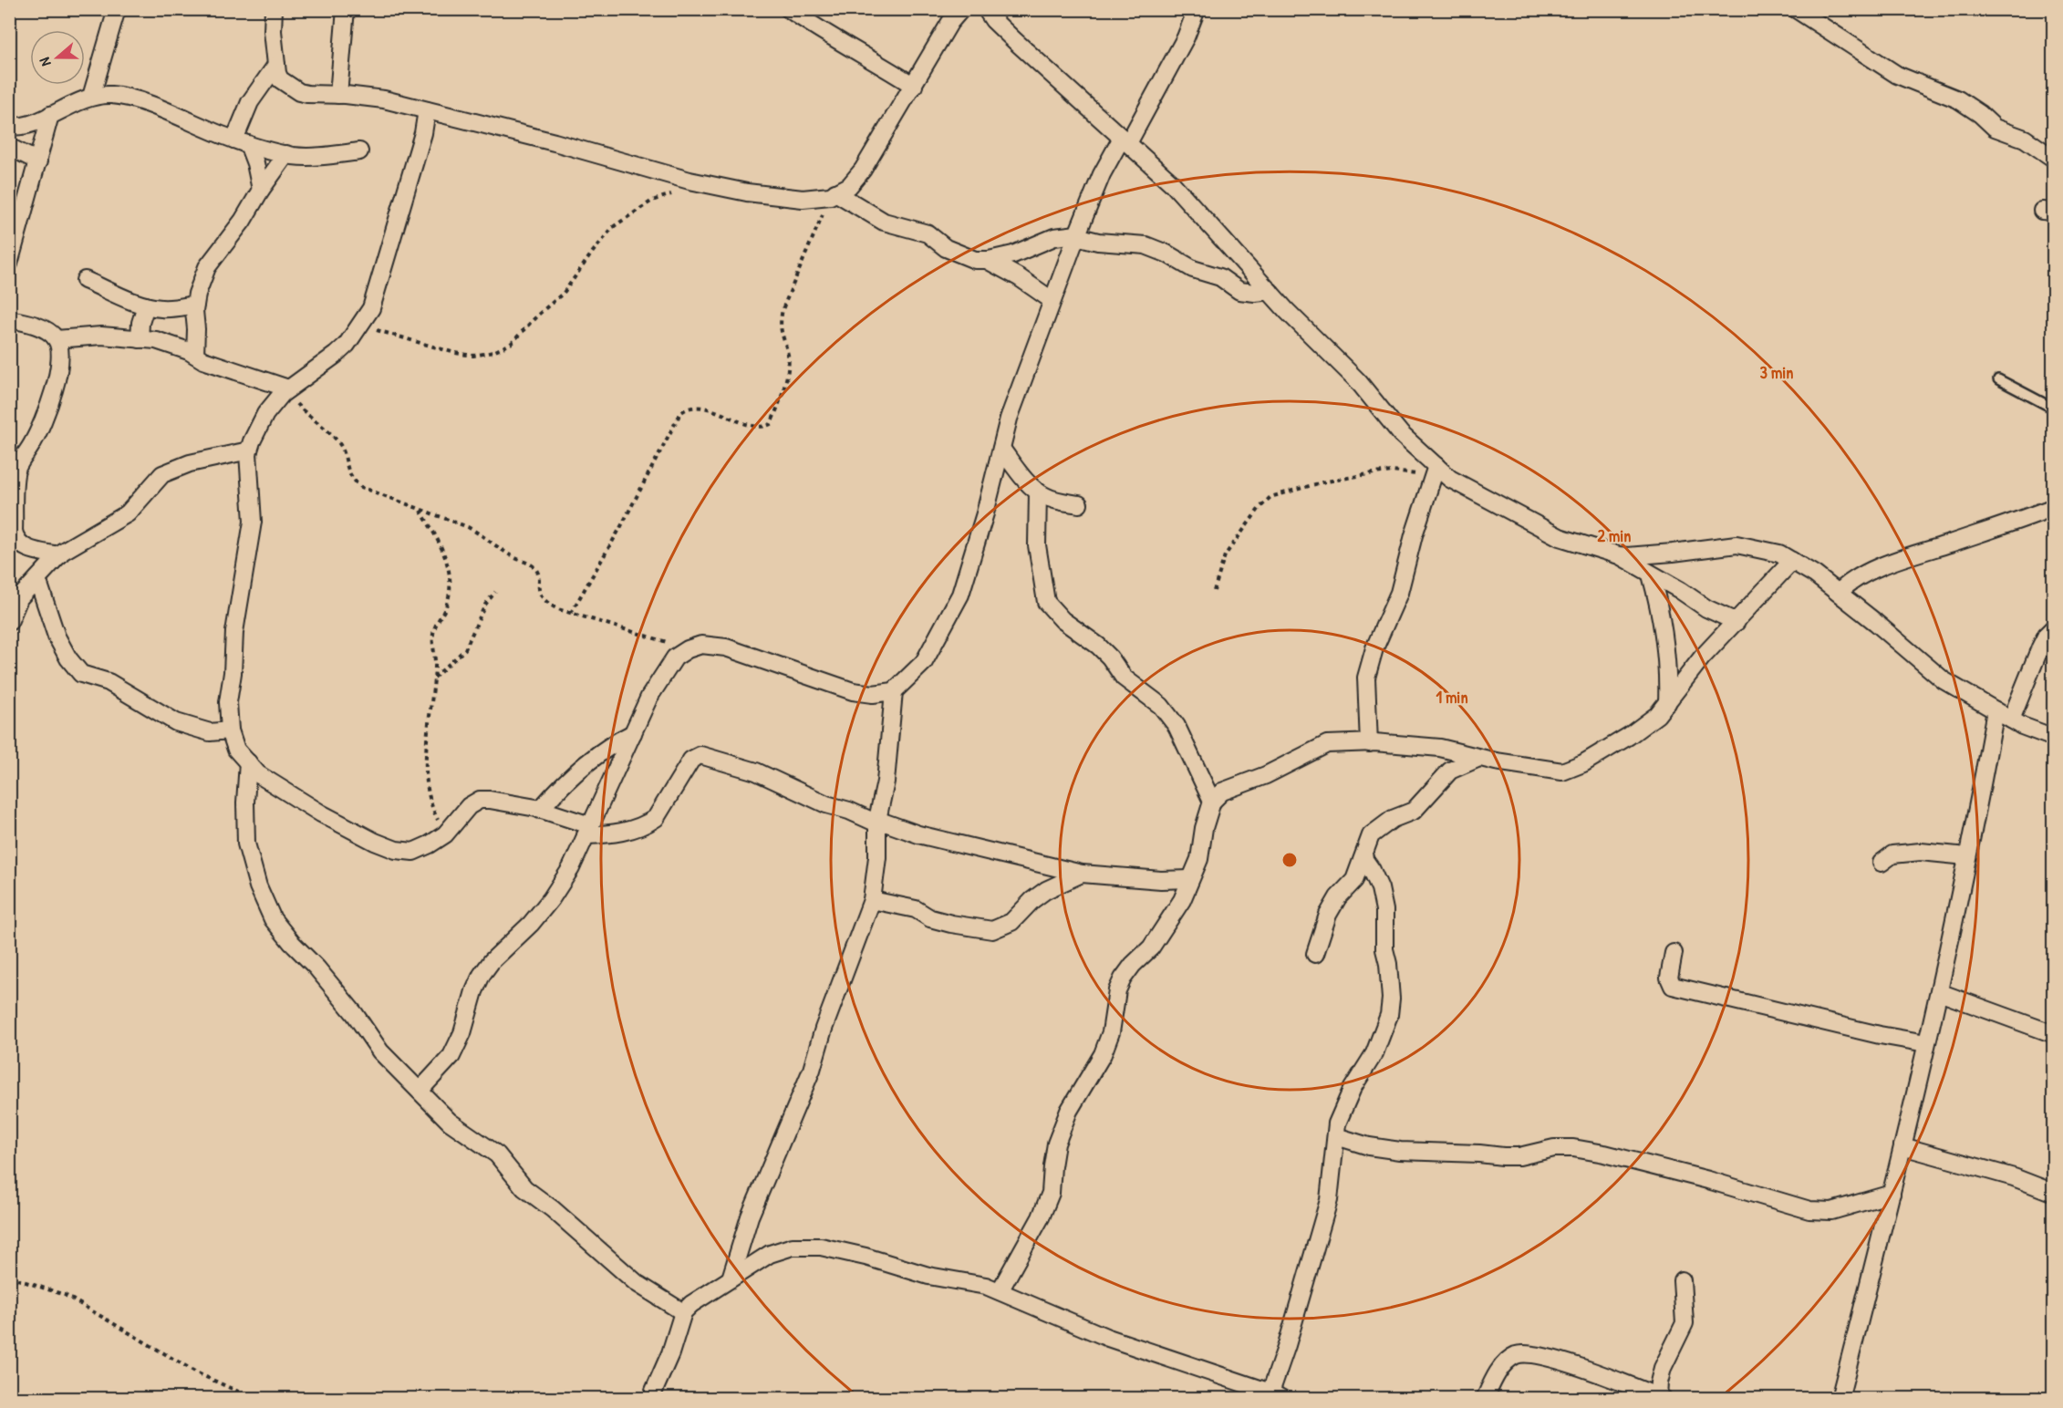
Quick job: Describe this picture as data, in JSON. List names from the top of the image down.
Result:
{
  "north": "left",
  "rings": ["3 min", "2 min", "1 min"]
}
